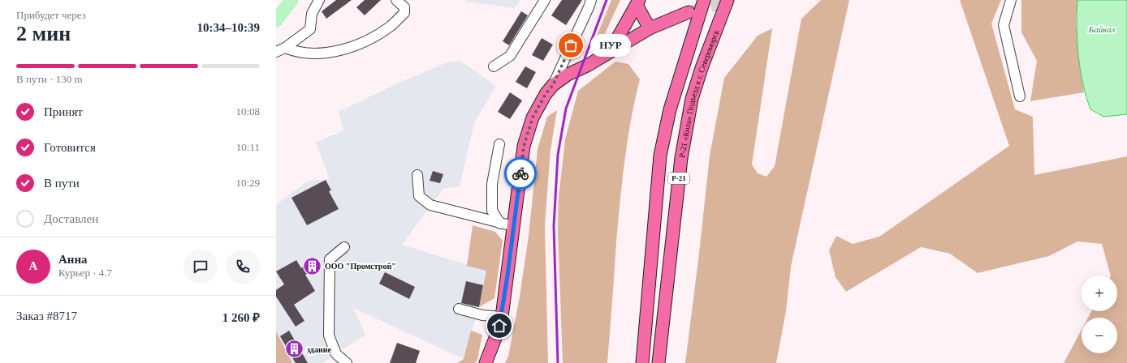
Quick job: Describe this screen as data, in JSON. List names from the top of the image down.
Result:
{
  "streets": {
    "main road": ["Р-21 «Кола» Подъезд к г. Североморск", "Р-21"]
  },
  "water": ["Байкал"],
  "places": {
    "other": ["НУР"],
    "building": ["ООО \"Промстрой\"", "здание"]
  },
  "page": {
    "heading": ["2 мин", "Прибудет через", "10:34–10:39"],
    "panel": [
      "Анна",
      "Курьер · 4.7",
      "Заказ #8717",
      "1 260 ₽"
    ],
    "bubble": "НУР",
    "bar": "В пути · 130 m",
    "list": [
      ["Принят", "10:08"],
      ["Готовится", "10:11"],
      ["В пути", "10:29"],
      "Доставлен"
    ],
    "round": "А",
    "map_buttons": ["+", "−"]
  }
}
